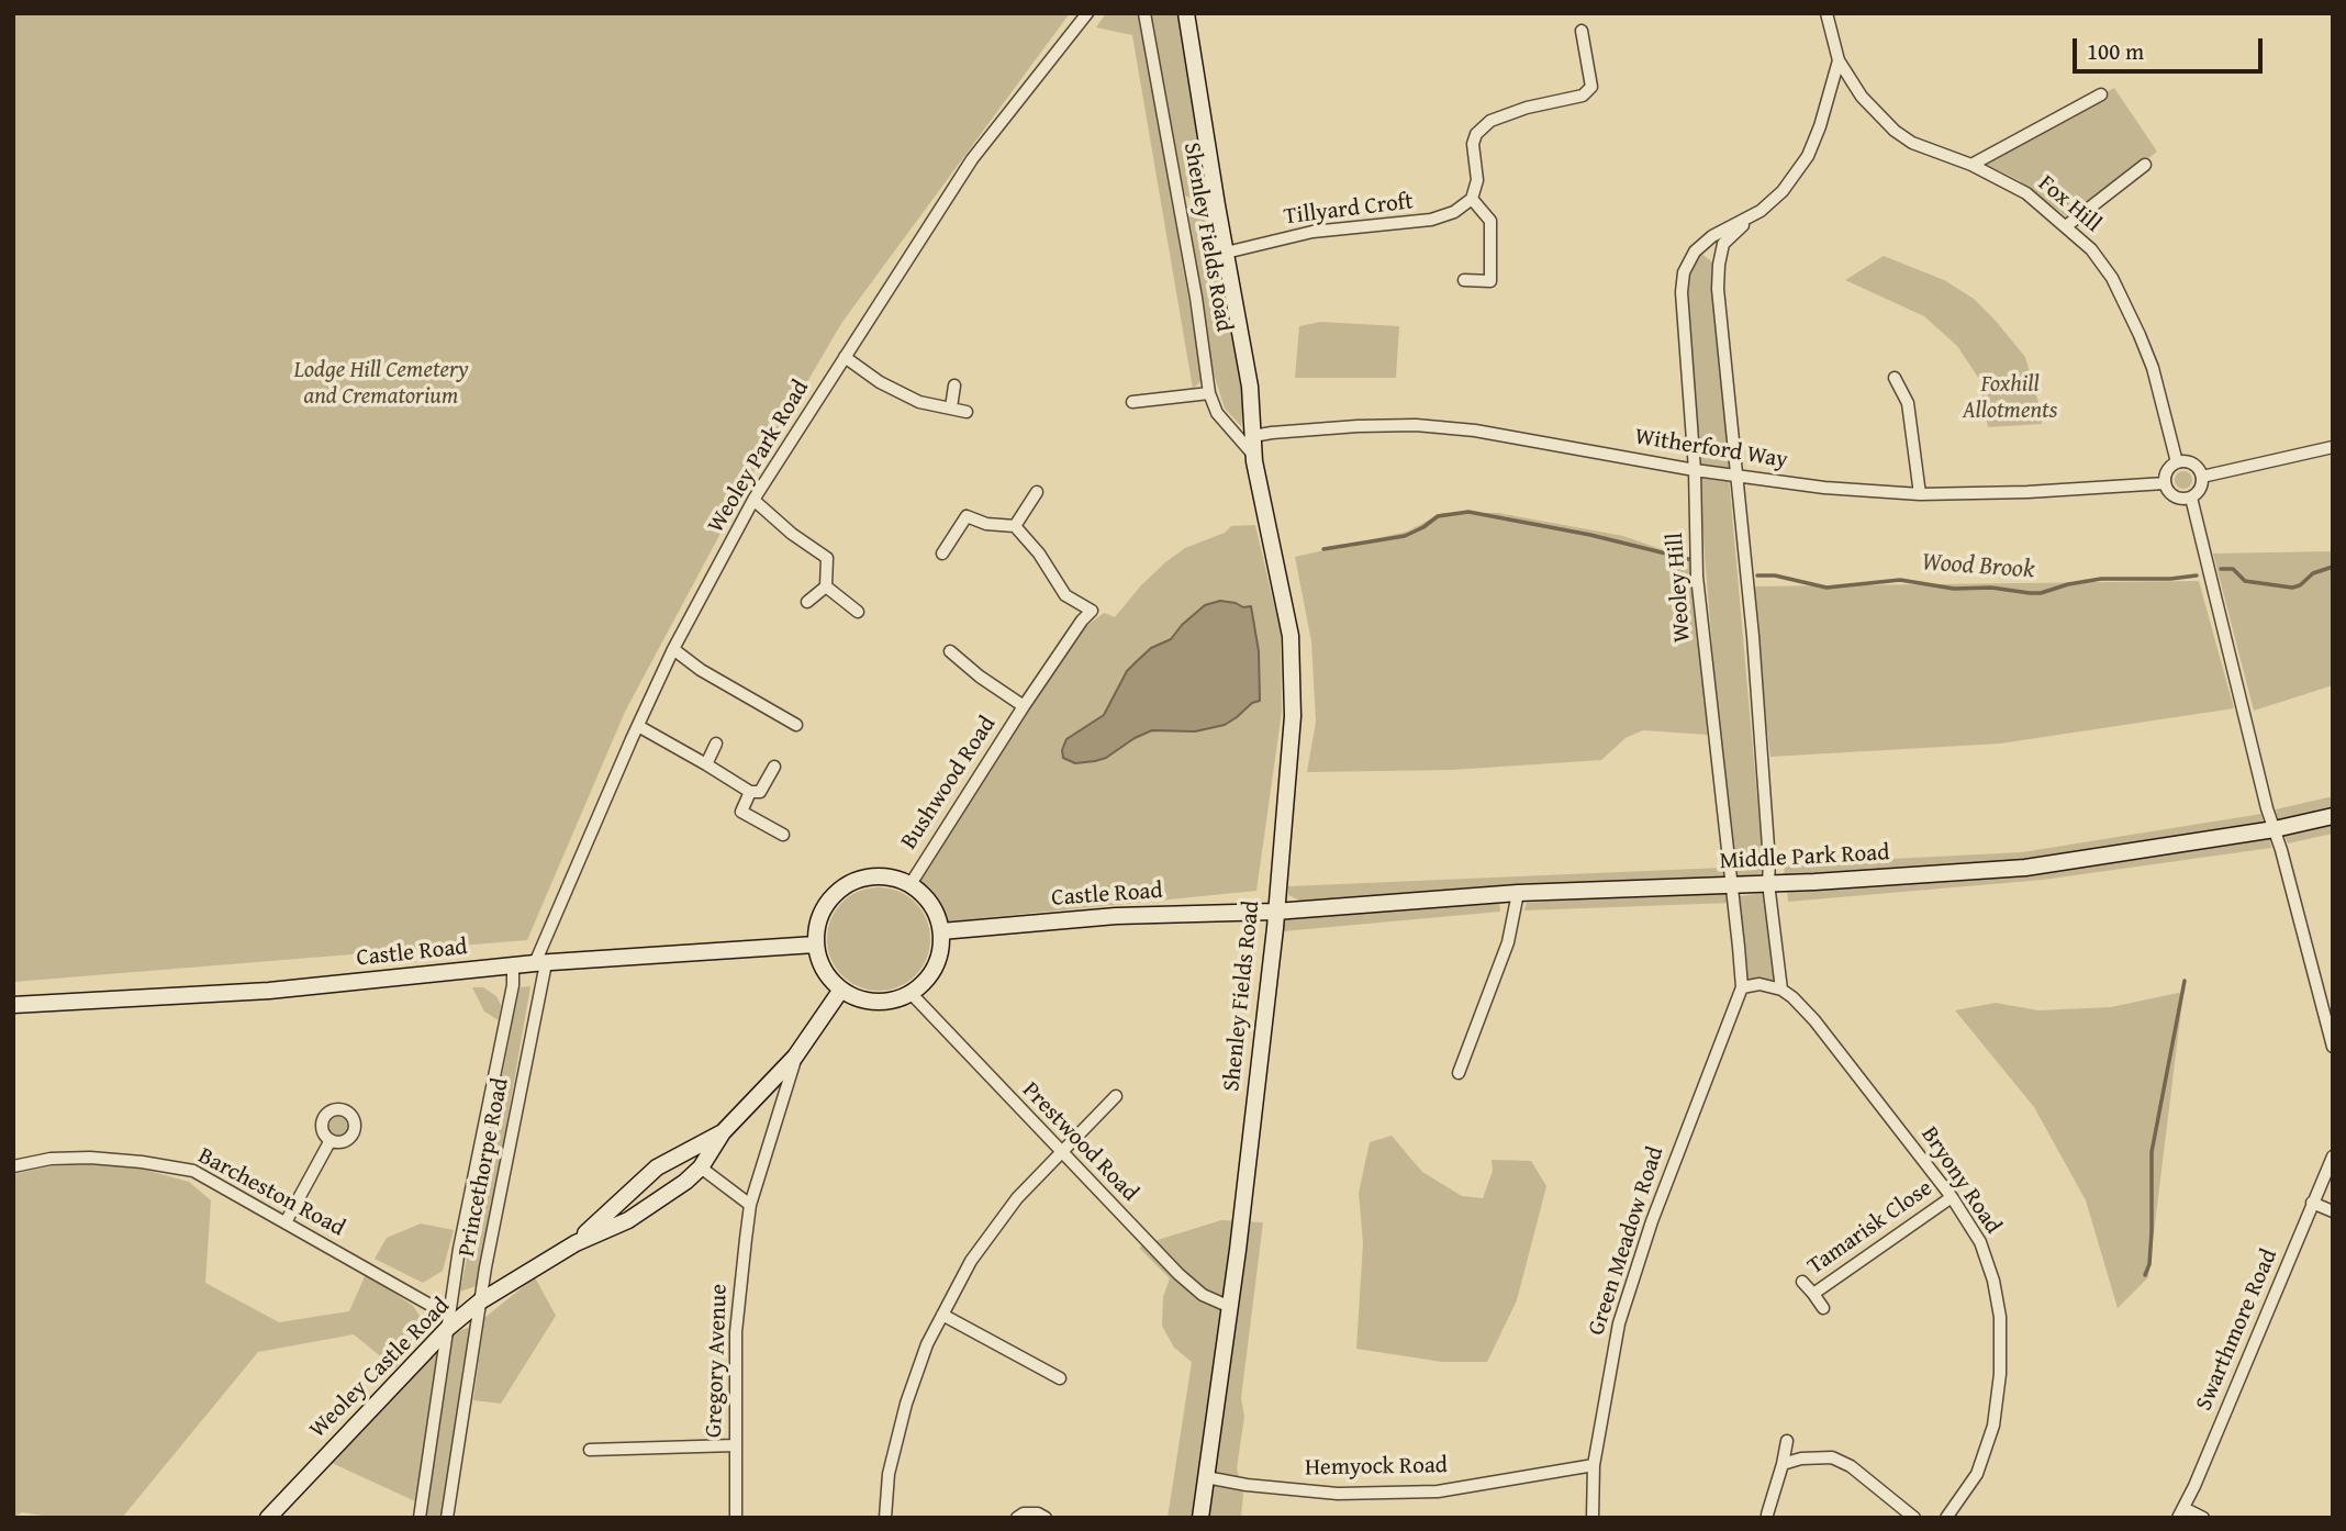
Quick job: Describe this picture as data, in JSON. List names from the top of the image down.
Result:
{
  "streets": {
    "street": [
      "Fox Hill",
      "Tillyard Croft",
      "Shenley Fields Road",
      "Witherford Way",
      "Weoley Park Road",
      "Weoley Hill",
      "Bushwood Road",
      "Middle Park Road",
      "Castle Road",
      "Prestwood Road",
      "Princethorpe Road",
      "Bryony Road",
      "Barcheston Road",
      "Tamarisk Close",
      "Green Meadow Road",
      "Swarthmore Road",
      "Gregory Avenue",
      "Weoley Castle Road",
      "Hemyock Road"
    ]
  },
  "crossings": [
    ["Fox Hill", "Witherford Way"],
    ["Fox Hill", "Weoley Hill"],
    ["Tillyard Croft", "Shenley Fields Road"],
    ["Shenley Fields Road", "Witherford Way"],
    ["Shenley Fields Road", "Middle Park Road"],
    ["Shenley Fields Road", "Castle Road"],
    ["Shenley Fields Road", "Prestwood Road"],
    ["Shenley Fields Road", "Hemyock Road"],
    ["Witherford Way", "Weoley Hill"],
    ["Weoley Park Road", "Castle Road"],
    ["Weoley Park Road", "Princethorpe Road"],
    ["Weoley Hill", "Middle Park Road"],
    ["Weoley Hill", "Green Meadow Road"],
    ["Bushwood Road", "Castle Road"],
    ["Bushwood Road", "Prestwood Road"],
    ["Bushwood Road", "Weoley Castle Road"],
    ["Middle Park Road", "Castle Road"],
    ["Castle Road", "Prestwood Road"],
    ["Castle Road", "Princethorpe Road"],
    ["Castle Road", "Weoley Castle Road"],
    ["Prestwood Road", "Weoley Castle Road"],
    ["Princethorpe Road", "Barcheston Road"],
    ["Princethorpe Road", "Weoley Castle Road"],
    ["Bryony Road", "Tamarisk Close"],
    ["Barcheston Road", "Weoley Castle Road"],
    ["Green Meadow Road", "Hemyock Road"],
    ["Gregory Avenue", "Weoley Castle Road"]
  ],
  "water": ["Wood Brook"],
  "parks": ["Lodge Hill Cemetery and Crematorium", "Foxhill Allotments"],
  "scale_bar": "100 m"
}
